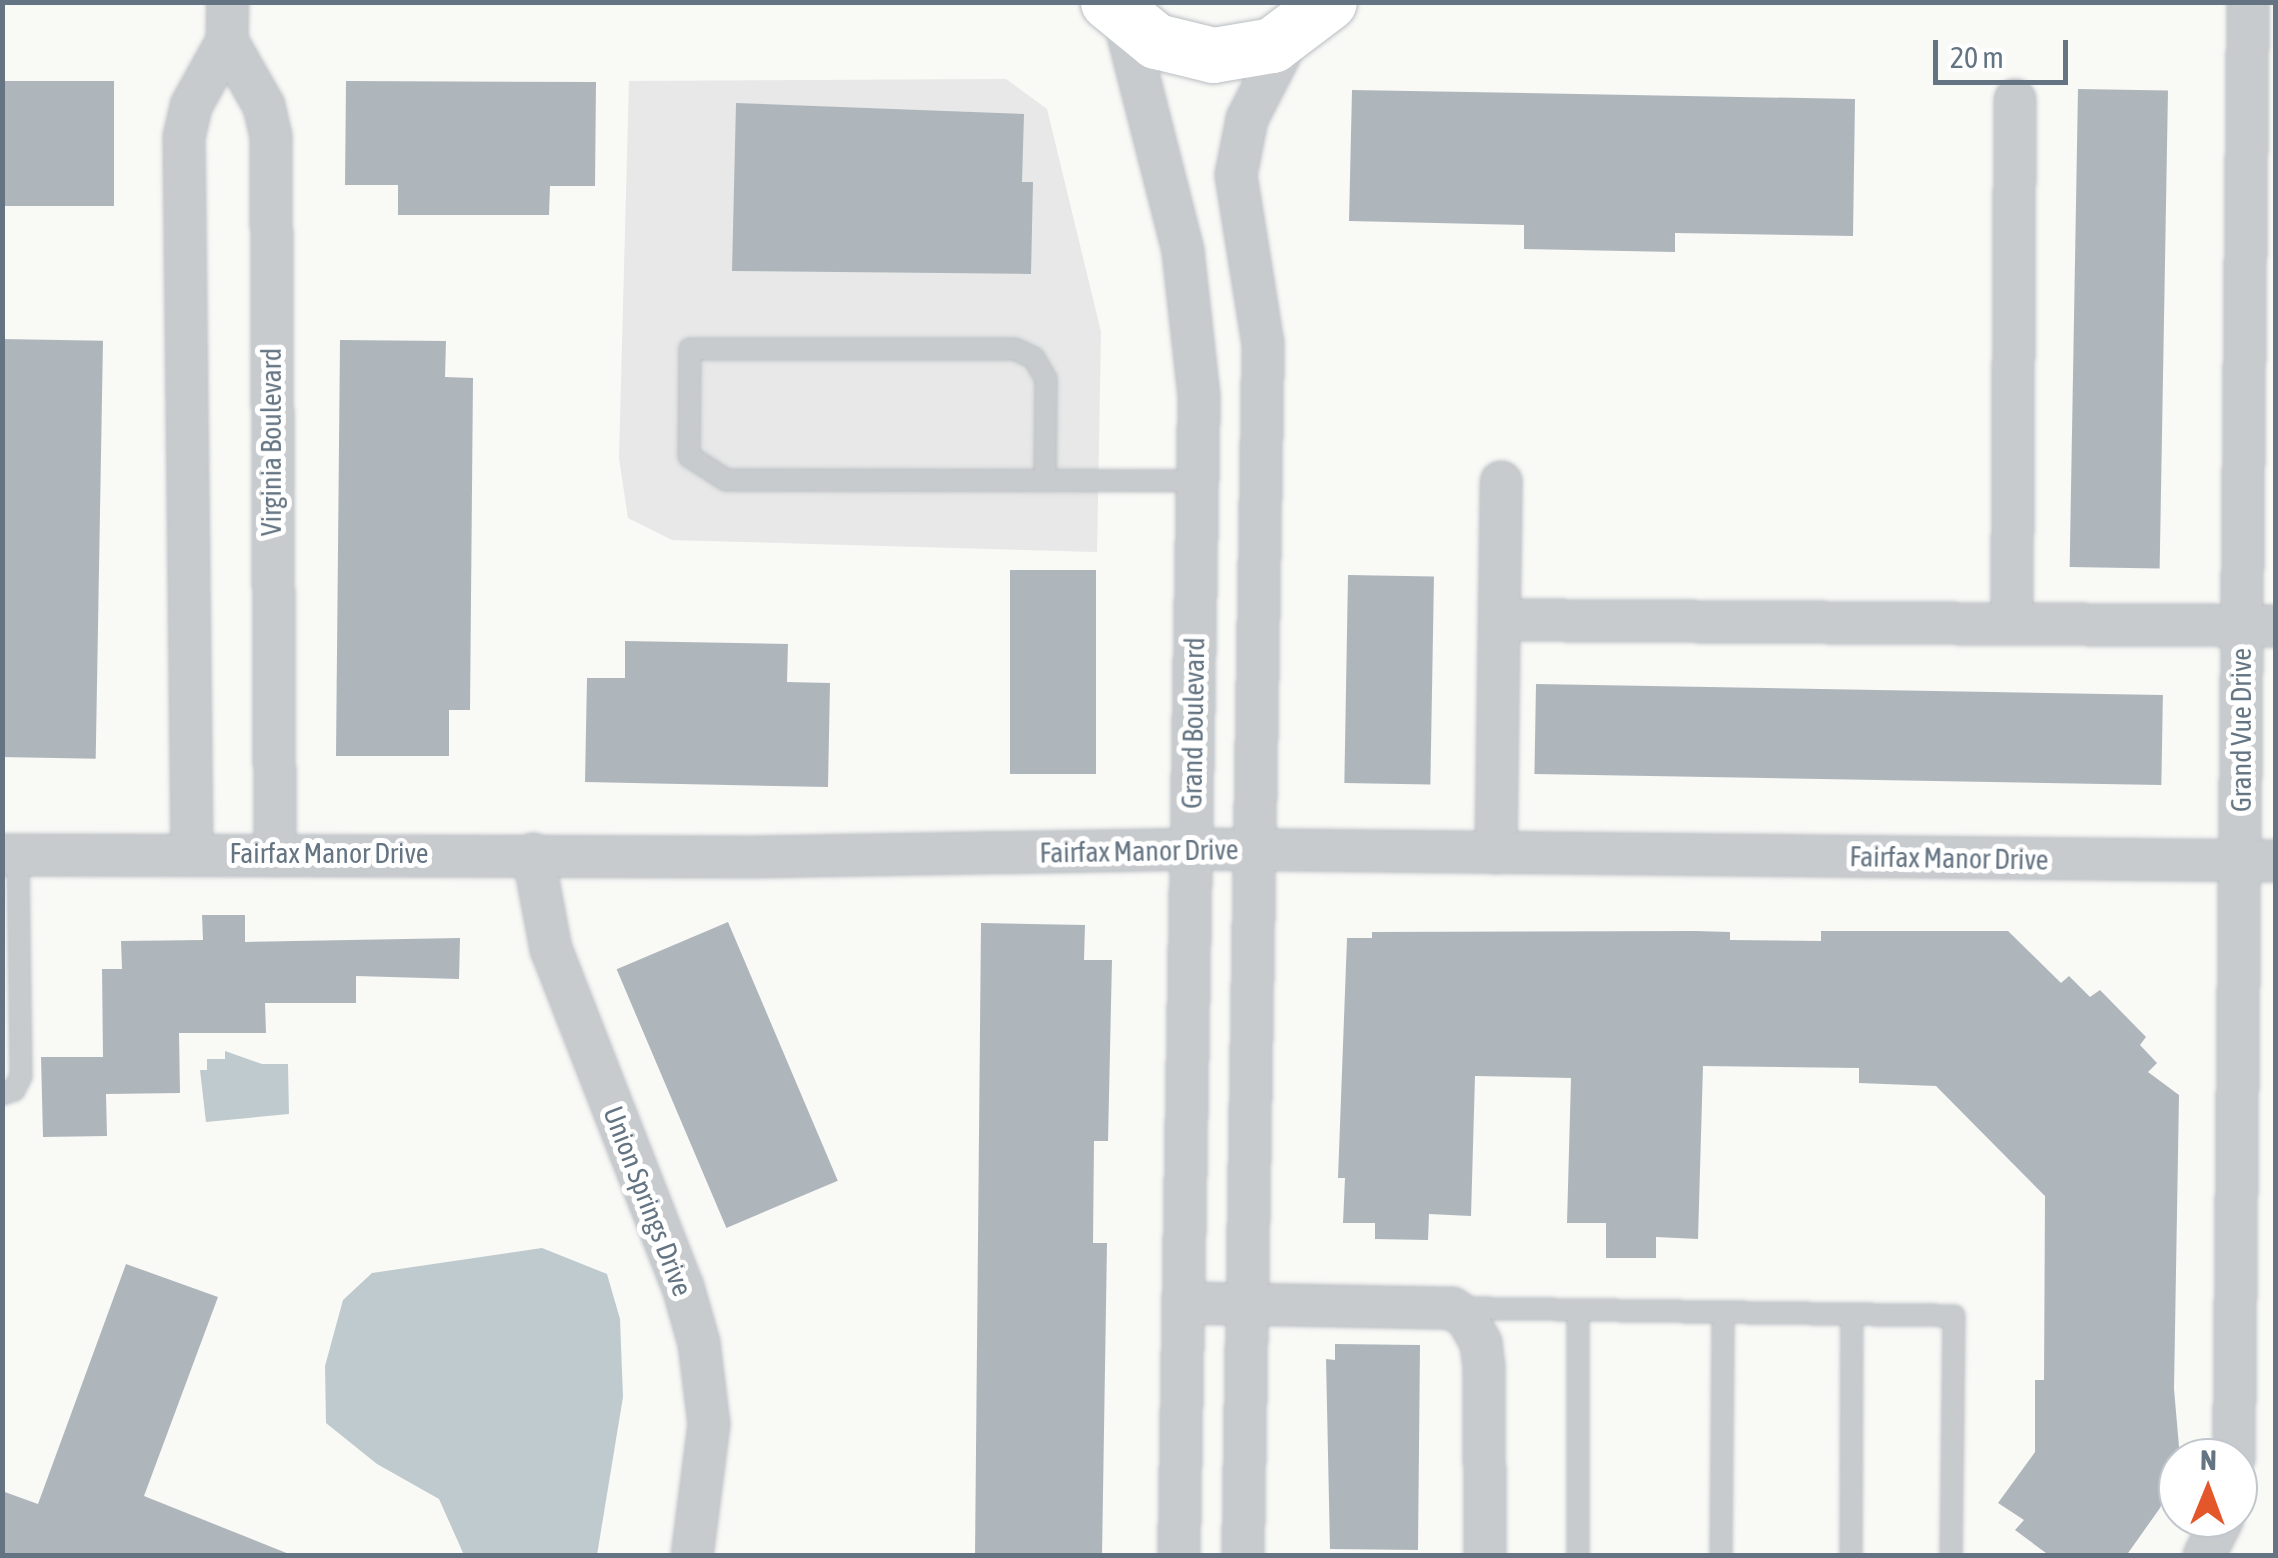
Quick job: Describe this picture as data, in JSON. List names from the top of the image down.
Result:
{
  "streets": {
    "street": [
      "Virginia Boulevard",
      "Grand Boulevard",
      "Grand Vue Drive",
      "Fairfax Manor Drive",
      "Union Springs Drive"
    ]
  },
  "crossings": [
    ["Virginia Boulevard", "Fairfax Manor Drive"],
    ["Grand Boulevard", "Fairfax Manor Drive"],
    ["Grand Vue Drive", "Fairfax Manor Drive"],
    ["Fairfax Manor Drive", "Union Springs Drive"]
  ],
  "scale_bar": "20 m",
  "north": "top"
}
